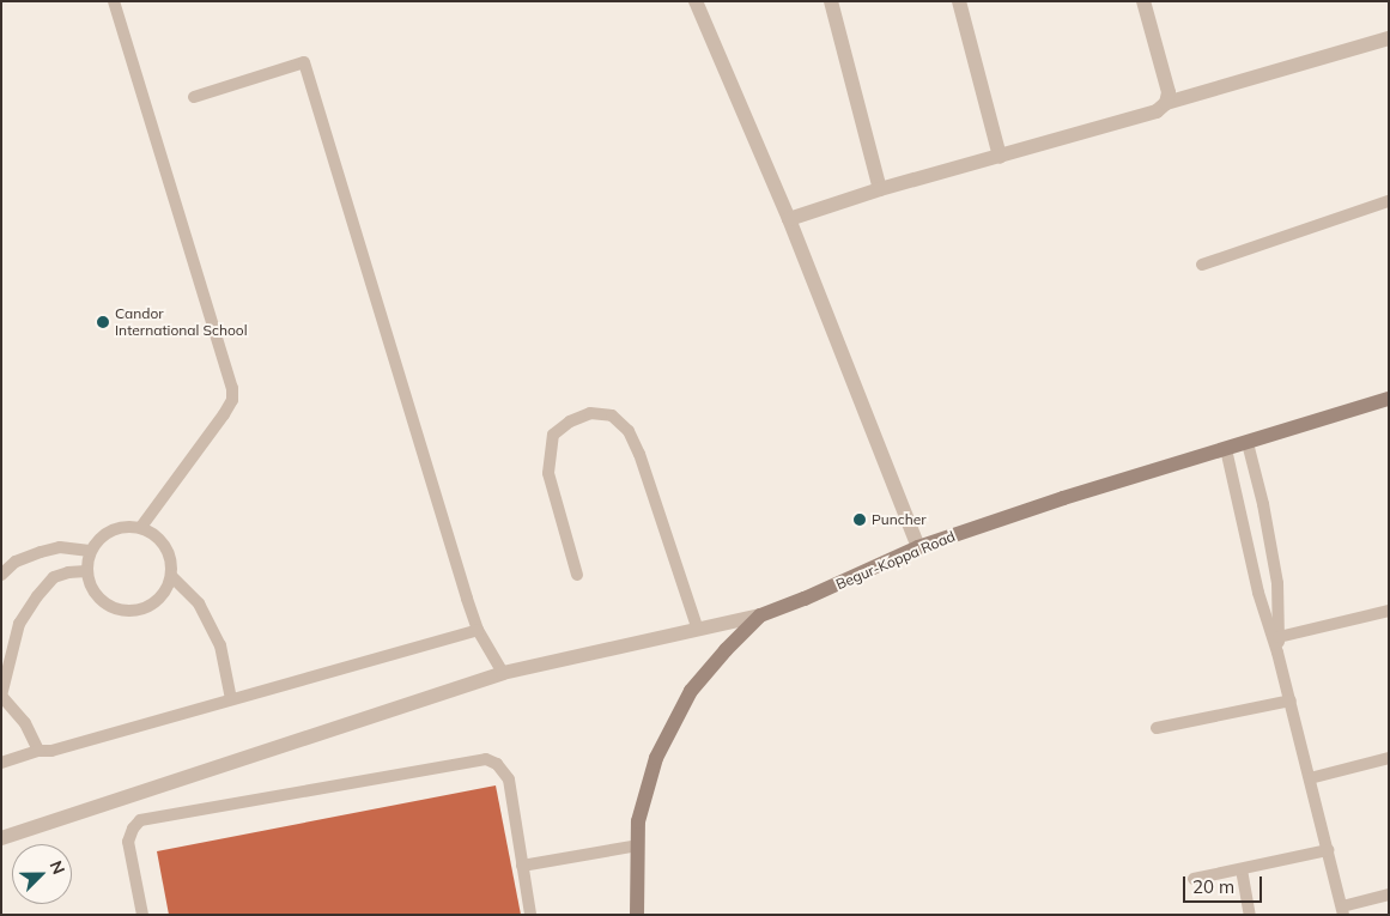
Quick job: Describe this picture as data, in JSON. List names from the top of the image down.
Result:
{
  "streets": {
    "main road": ["Begur-Koppa Road"]
  },
  "places": ["Candor International School", "Puncher"],
  "scale_bar": "20 m",
  "north": "top right"
}
